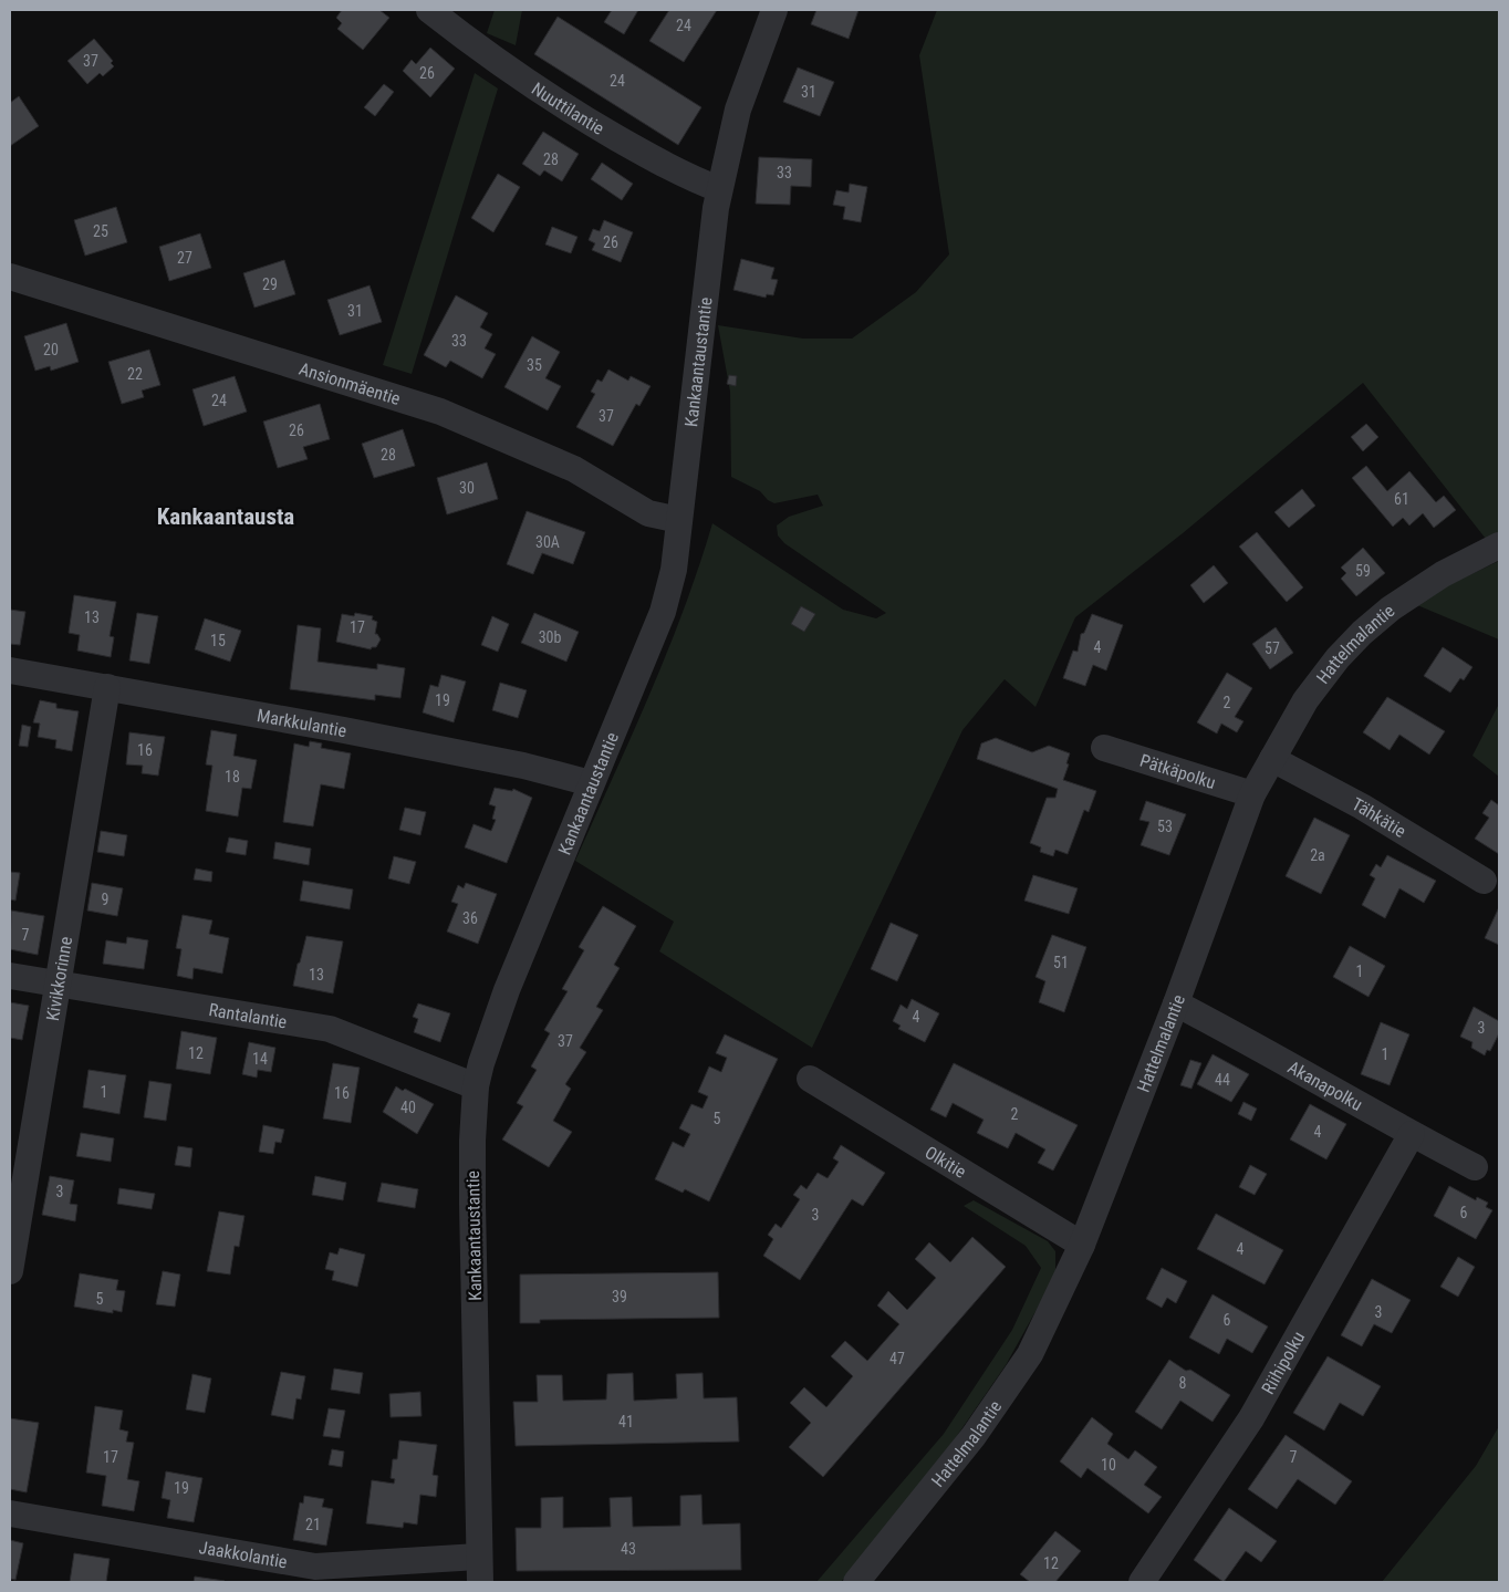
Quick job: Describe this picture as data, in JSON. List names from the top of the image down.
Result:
{
  "streets": {
    "street": [
      "Nuuttilantie",
      "Kankaantaustantie",
      "Ansionmäentie",
      "Hattelmalantie",
      "Markkulantie",
      "Pätkäpolku",
      "Tähkätie",
      "Kivikkorinne",
      "Rantalantie",
      "Akanapolku",
      "Olkitie",
      "Riihipolku",
      "Jaakkolantie"
    ]
  },
  "crossings": [
    ["Nuuttilantie", "Kankaantaustantie"],
    ["Kankaantaustantie", "Ansionmäentie"],
    ["Kankaantaustantie", "Markkulantie"],
    ["Kankaantaustantie", "Rantalantie"],
    ["Kankaantaustantie", "Jaakkolantie"],
    ["Hattelmalantie", "Pätkäpolku"],
    ["Hattelmalantie", "Tähkätie"],
    ["Hattelmalantie", "Akanapolku"],
    ["Hattelmalantie", "Olkitie"],
    ["Markkulantie", "Kivikkorinne"],
    ["Kivikkorinne", "Rantalantie"],
    ["Akanapolku", "Riihipolku"]
  ],
  "districts": ["Kankaantausta"],
  "house_numbers": [
    "24",
    "37",
    "26",
    "24",
    "31",
    "28",
    "33",
    "25",
    "26",
    "27",
    "29",
    "31",
    "33",
    "20",
    "35",
    "22",
    "24",
    "37",
    "26",
    "28",
    "30",
    "61",
    "30A",
    "59",
    "13",
    "17",
    "30b",
    "15",
    "4",
    "57",
    "19",
    "2",
    "16",
    "18",
    "53",
    "2a",
    "9",
    "36",
    "7",
    "51",
    "1",
    "13",
    "4",
    "3",
    "37",
    "12",
    "1",
    "14",
    "44",
    "1",
    "16",
    "40",
    "2",
    "5",
    "4",
    "3",
    "6",
    "3",
    "4",
    "39",
    "5",
    "3",
    "6",
    "47",
    "8",
    "41",
    "17",
    "7",
    "10",
    "19",
    "21",
    "43",
    "12"
  ]
}
